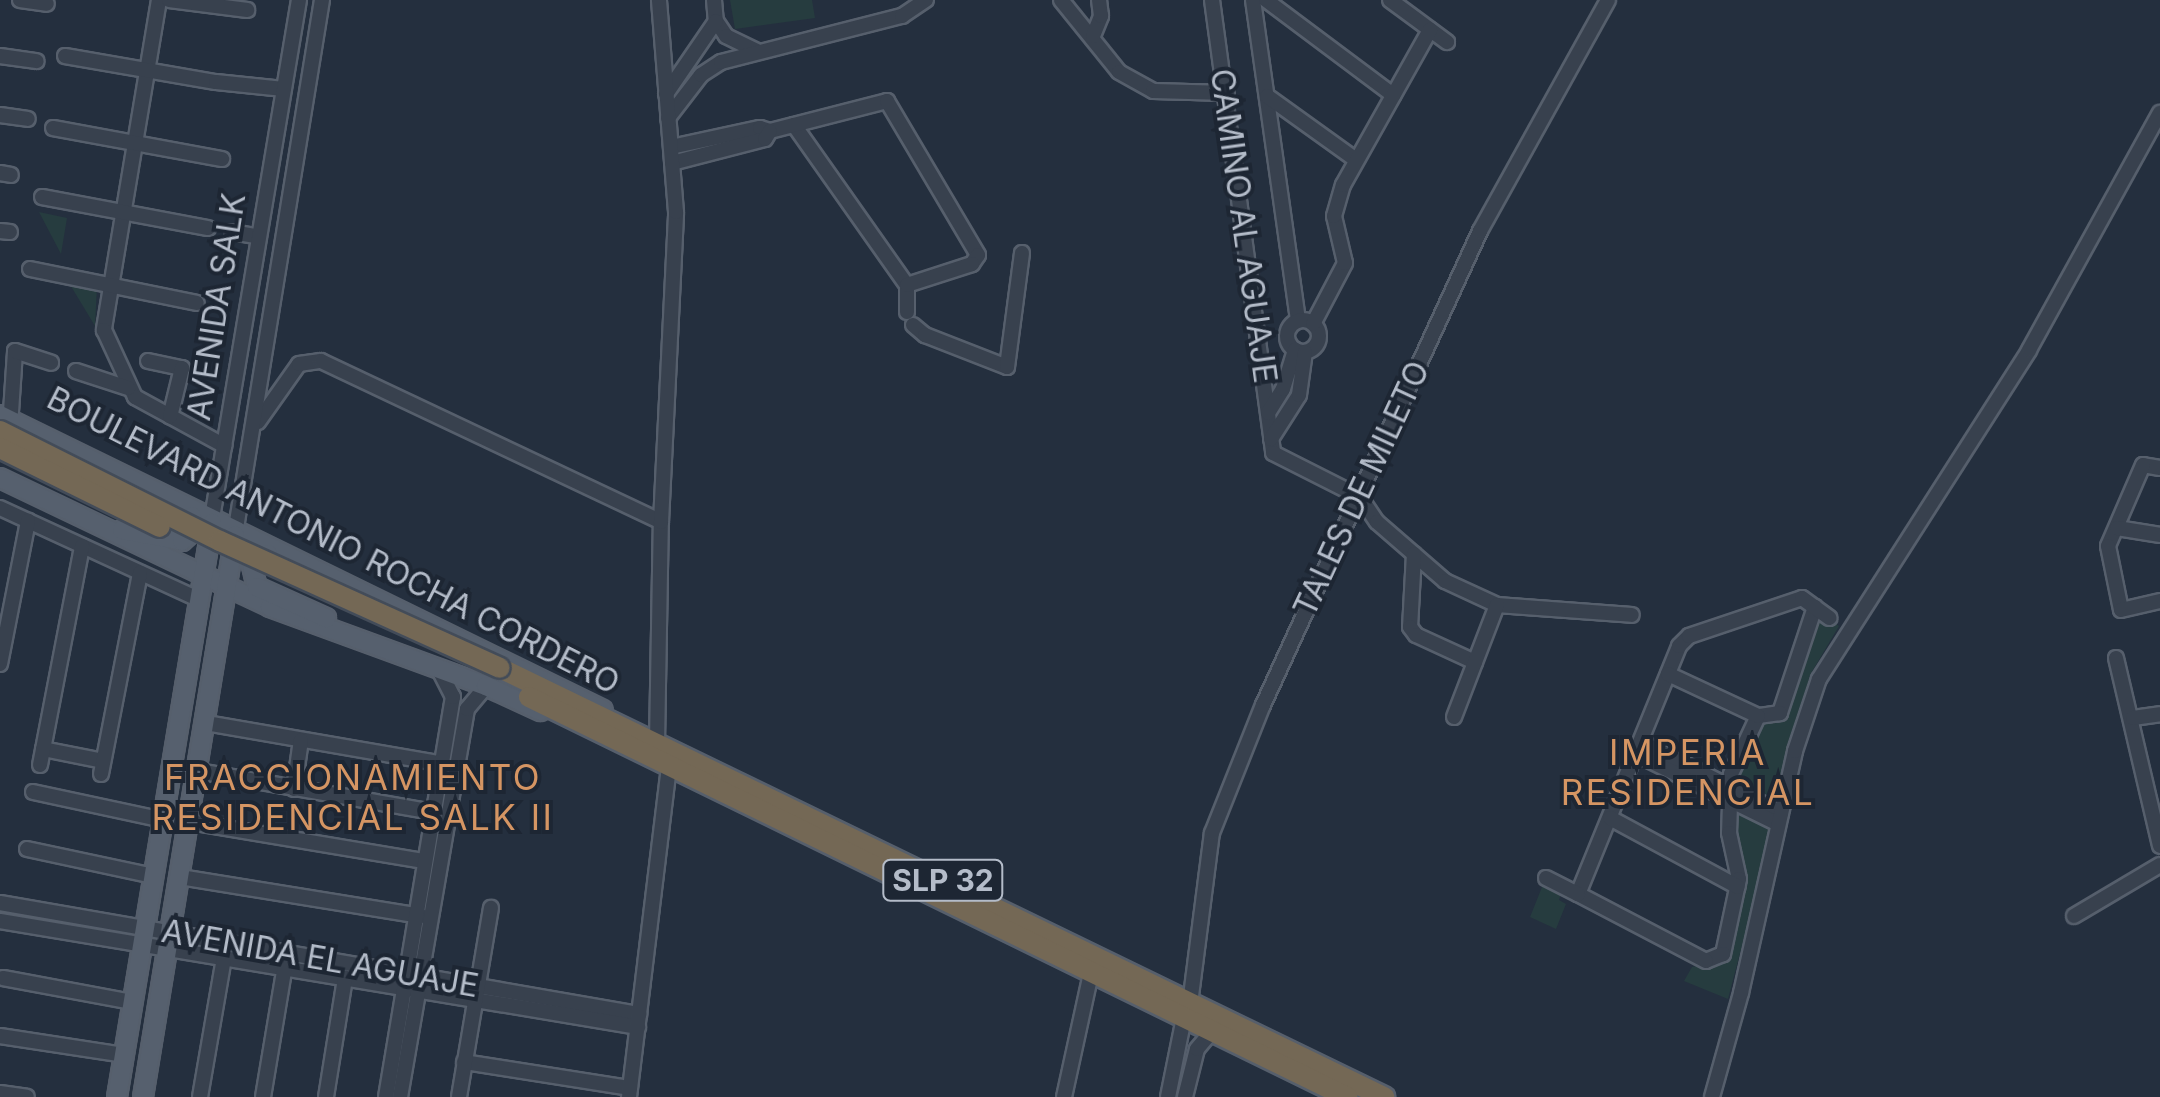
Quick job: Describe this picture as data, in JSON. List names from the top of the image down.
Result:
{
  "streets": {
    "highway": ["BOULEVARD ANTONIO ROCHA CORDERO", "SLP 32"],
    "main road": ["AVENIDA SALK"],
    "street": ["CAMINO AL AGUAJE", "TALES DE MILETO", "AVENIDA EL AGUAJE"]
  },
  "crossings": [
    ["AVENIDA SALK", "BOULEVARD ANTONIO ROCHA CORDERO"],
    ["AVENIDA SALK", "AVENIDA EL AGUAJE"],
    ["TALES DE MILETO", "SLP 32"],
    ["BOULEVARD ANTONIO ROCHA CORDERO", "SLP 32"]
  ],
  "districts": ["IMPERIA RESIDENCIAL", "FRACCIONAMIENTO RESIDENCIAL SALK II"]
}
